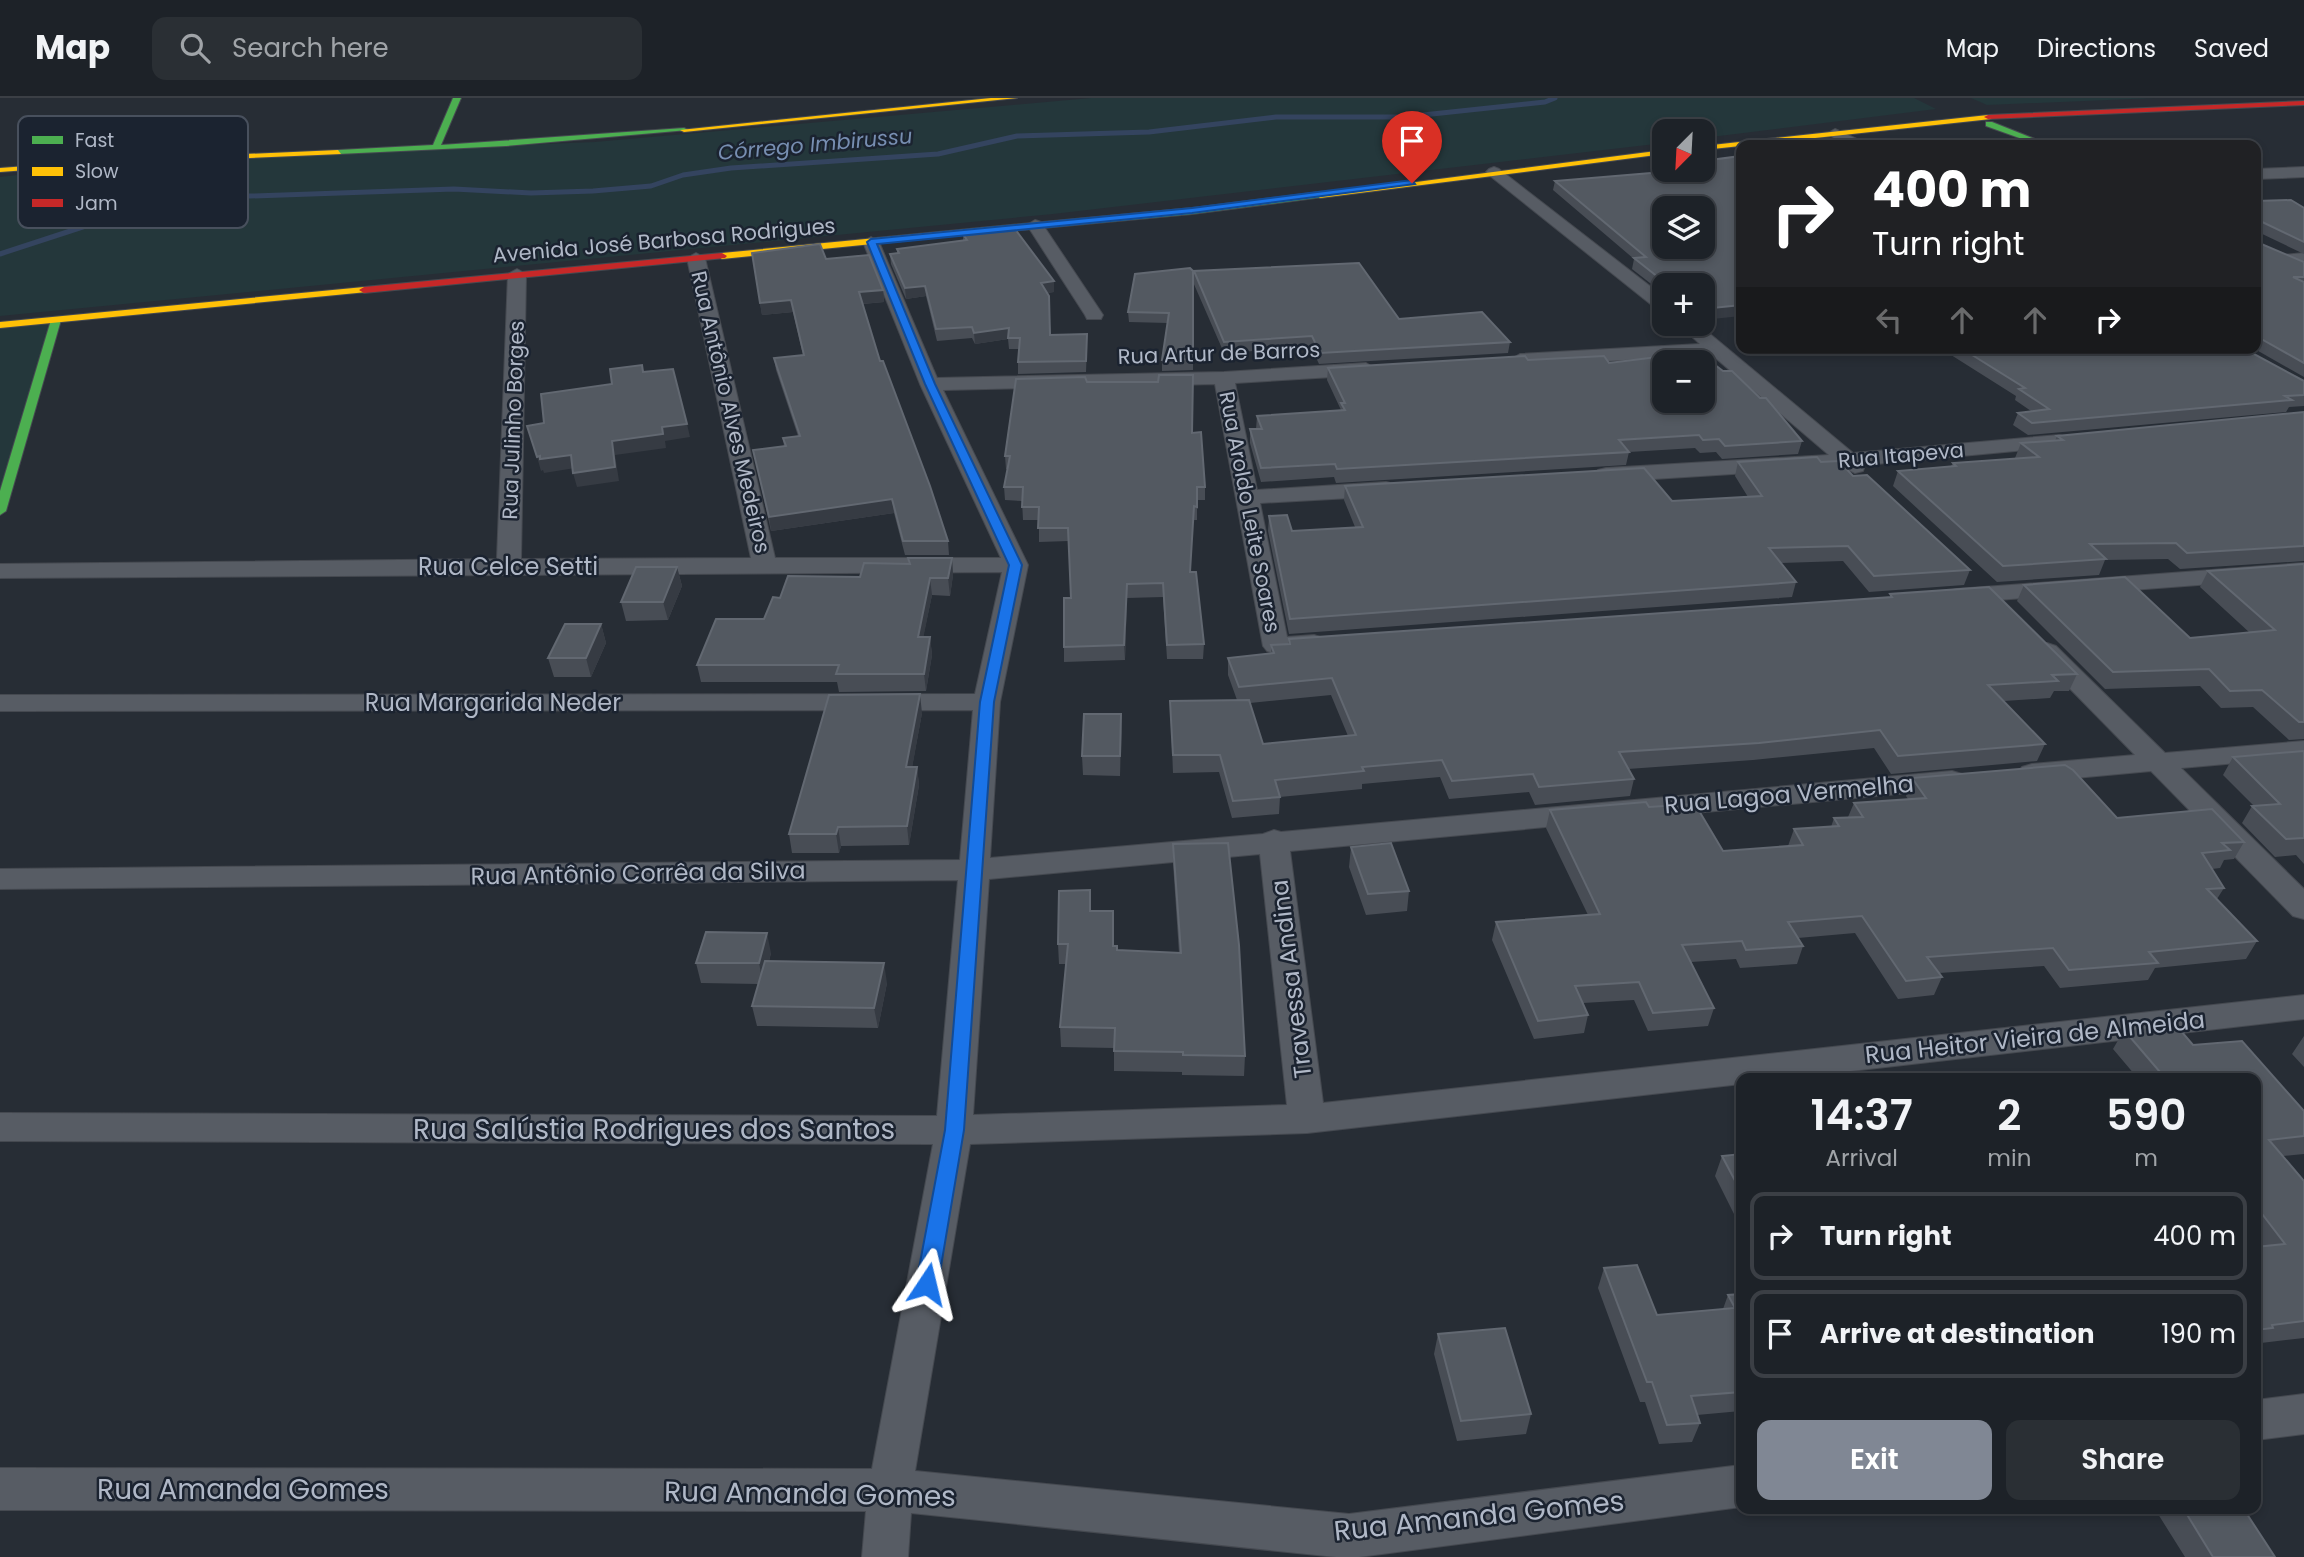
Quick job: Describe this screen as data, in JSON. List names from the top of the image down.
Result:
{
  "streets": {
    "main road": ["Avenida José Barbosa Rodrigues"],
    "street": [
      "Rua Artur de Barros",
      "Rua Antônio Alves Medeiros",
      "Rua Julinho Borges",
      "Rua Itapeva",
      "Rua Aroldo Leite Soares",
      "Rua Celce Setti",
      "Rua Margarida Neder",
      "Rua Lagoa Vermelha",
      "Rua Antônio Corrêa da Silva",
      "Travessa Andina",
      "Rua Heitor Vieira de Almeida",
      "Rua Salústia Rodrigues dos Santos",
      "Rua Amanda Gomes"
    ]
  },
  "crossings": [
    ["Avenida José Barbosa Rodrigues", "Rua Antônio Alves Medeiros"],
    ["Avenida José Barbosa Rodrigues", "Rua Julinho Borges"],
    ["Rua Artur de Barros", "Rua Aroldo Leite Soares"],
    ["Rua Antônio Alves Medeiros", "Rua Celce Setti"],
    ["Rua Julinho Borges", "Rua Celce Setti"],
    ["Rua Lagoa Vermelha", "Rua Antônio Corrêa da Silva"],
    ["Rua Lagoa Vermelha", "Travessa Andina"],
    ["Rua Antônio Corrêa da Silva", "Travessa Andina"],
    ["Travessa Andina", "Rua Heitor Vieira de Almeida"],
    ["Travessa Andina", "Rua Salústia Rodrigues dos Santos"],
    ["Rua Heitor Vieira de Almeida", "Rua Salústia Rodrigues dos Santos"]
  ],
  "water": ["Córrego Imbirussu"],
  "legend": ["Fast", "Slow", "Jam"],
  "north": "bottom left",
  "page": {
    "header": "Map",
    "search": "Search here",
    "nav": ["Map", "Directions", "Saved"],
    "map_buttons": ["+", "−"],
    "turn": ["400 m", "Turn right"],
    "eta": [
      "14:37",
      "Arrival",
      "2",
      "min",
      "590",
      "m"
    ],
    "list": [
      {
        "name": "Turn right",
        "value": "400 m"
      },
      {
        "name": "Arrive at destination",
        "value": "190 m"
      }
    ],
    "buttons": ["Exit", "Share"]
  }
}
